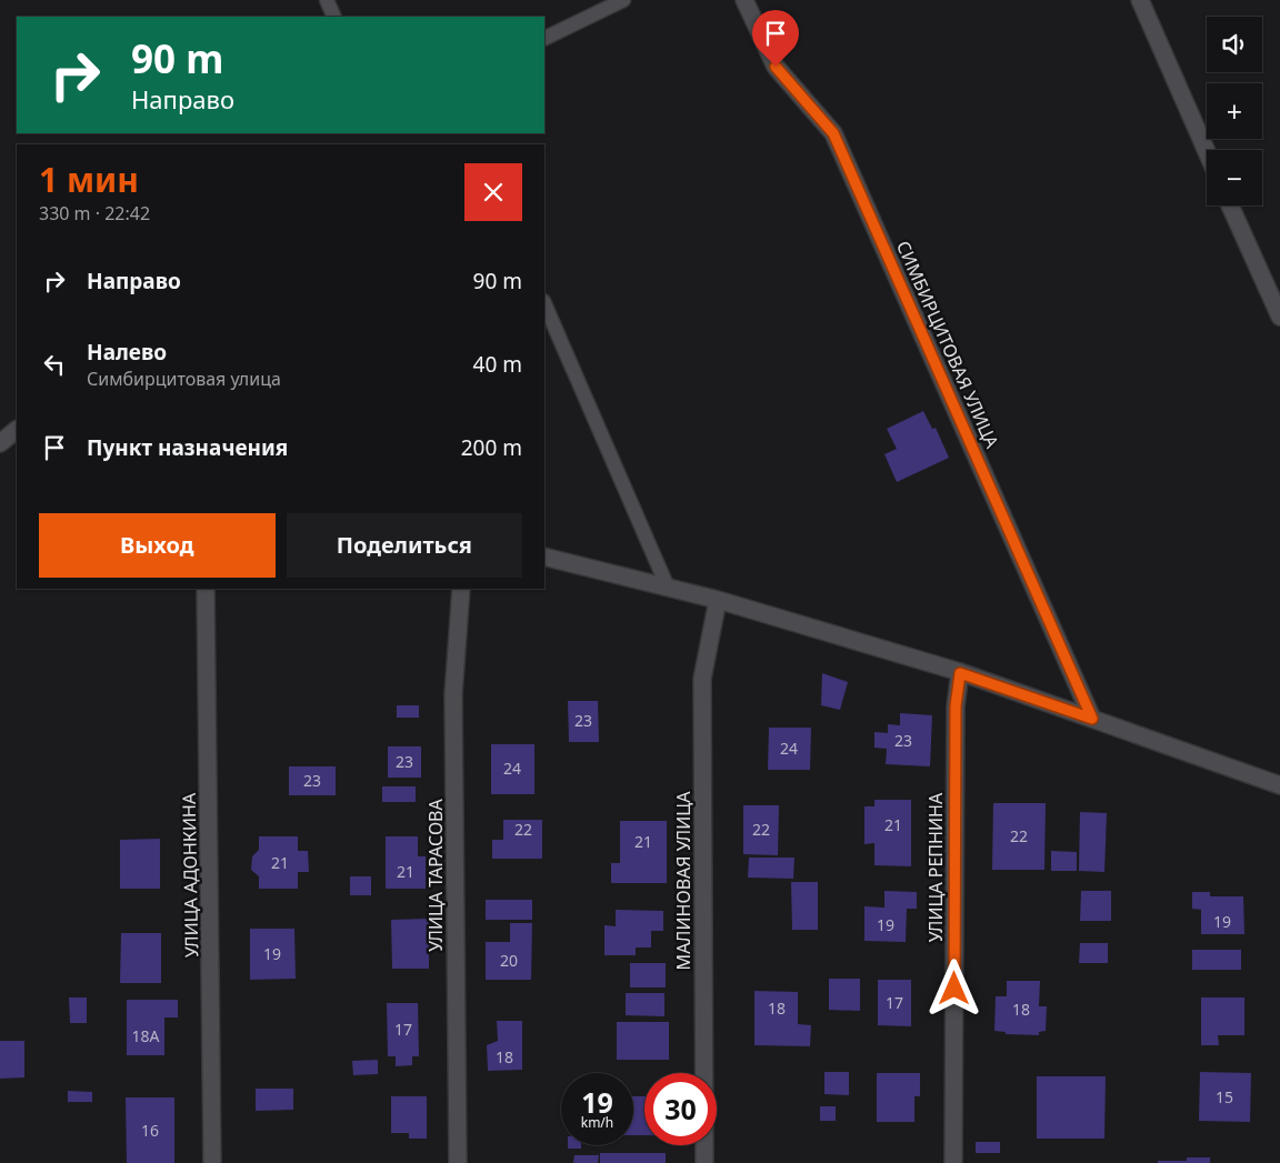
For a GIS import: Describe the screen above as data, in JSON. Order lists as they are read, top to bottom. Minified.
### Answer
{"streets":{"street":["СИМБИРЦИТОВАЯ УЛИЦА","УЛИЦА РЕПНИНА","УЛИЦА АДОНКИНА","УЛИЦА ТАРАСОВА","МАЛИНОВАЯ УЛИЦА"]},"house_numbers":["23","23","24","23","24","23","21","22","22","22","21","21","21","19","19","19","20","17","18","18","17","18А","18","15","16"],"page":{"map_buttons":["+","−"],"turn":["90 m","Направо"],"heading":["1 мин","330 m · 22:42"],"list":[{"name":"Направо","value":"90 m"},{"name":"Налево","note":"Симбирцитовая улица","value":"40 m"},{"name":"Пункт назначения","value":"200 m"}],"buttons":["Выход","Поделиться"],"speed":"19 km/h","limit":"30"}}
